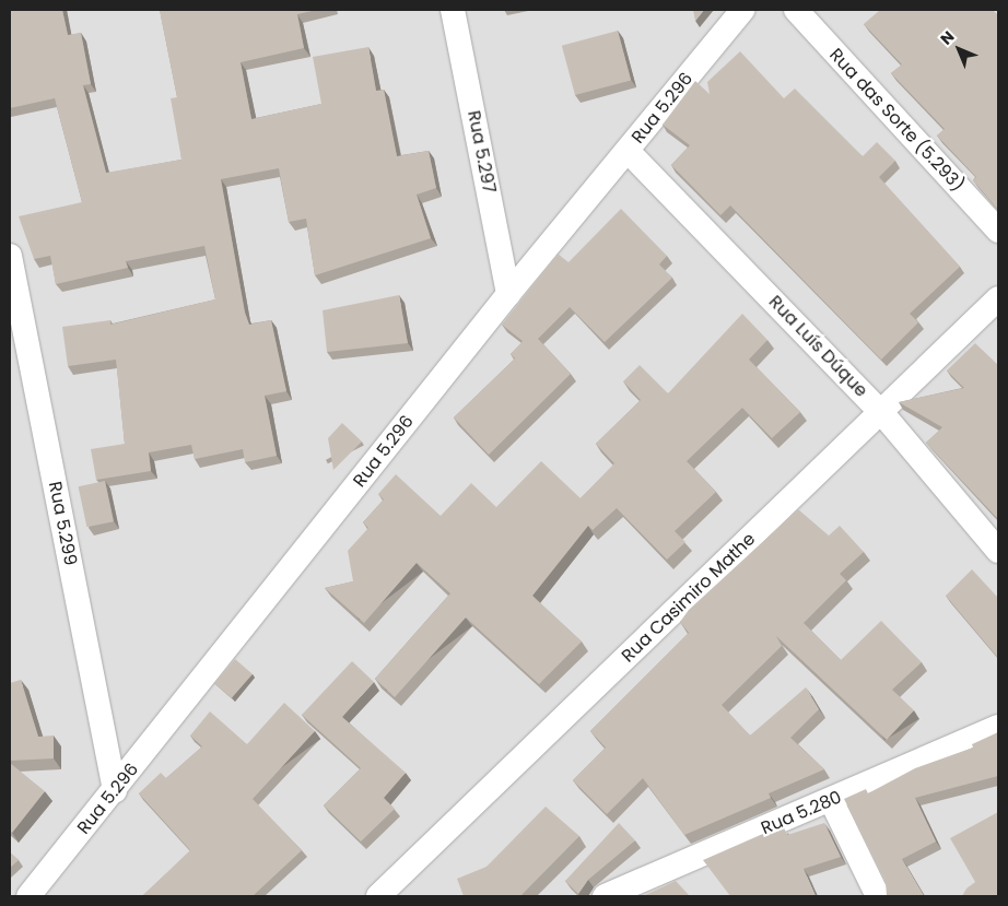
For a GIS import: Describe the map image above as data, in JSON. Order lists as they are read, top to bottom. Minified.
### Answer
{"streets":{"street":["Rua 5.296","Rua das Sorte (5.293)","Rua 5.297","Rua Luís Dúque","Rua 5.299","Rua Casimiro Mathe","Rua 5.280"]},"crossings":[["Rua 5.296","Rua 5.297"],["Rua 5.296","Rua Luís Dúque"],["Rua 5.296","Rua 5.299"],["Rua Luís Dúque","Rua Casimiro Mathe"]],"north":"top left"}
